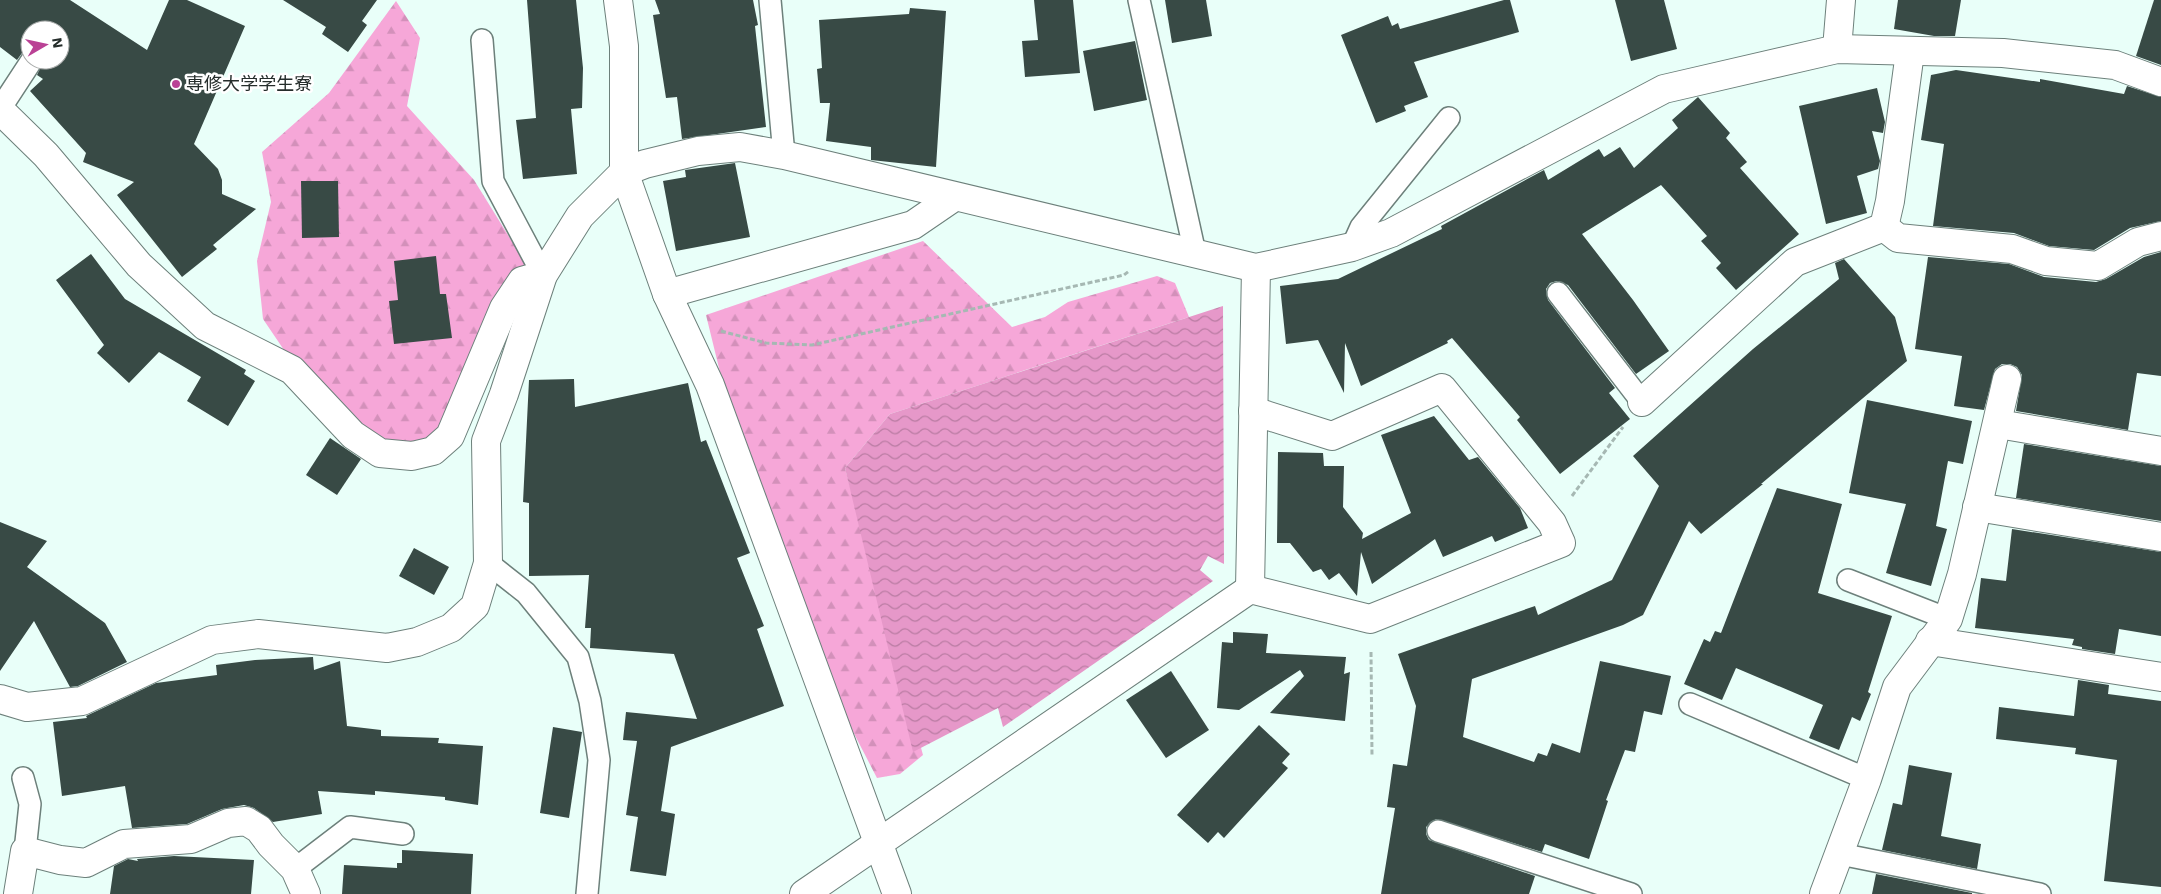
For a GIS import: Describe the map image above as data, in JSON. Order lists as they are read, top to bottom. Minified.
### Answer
{"places":["専修大学学生寮"],"north":"right"}
